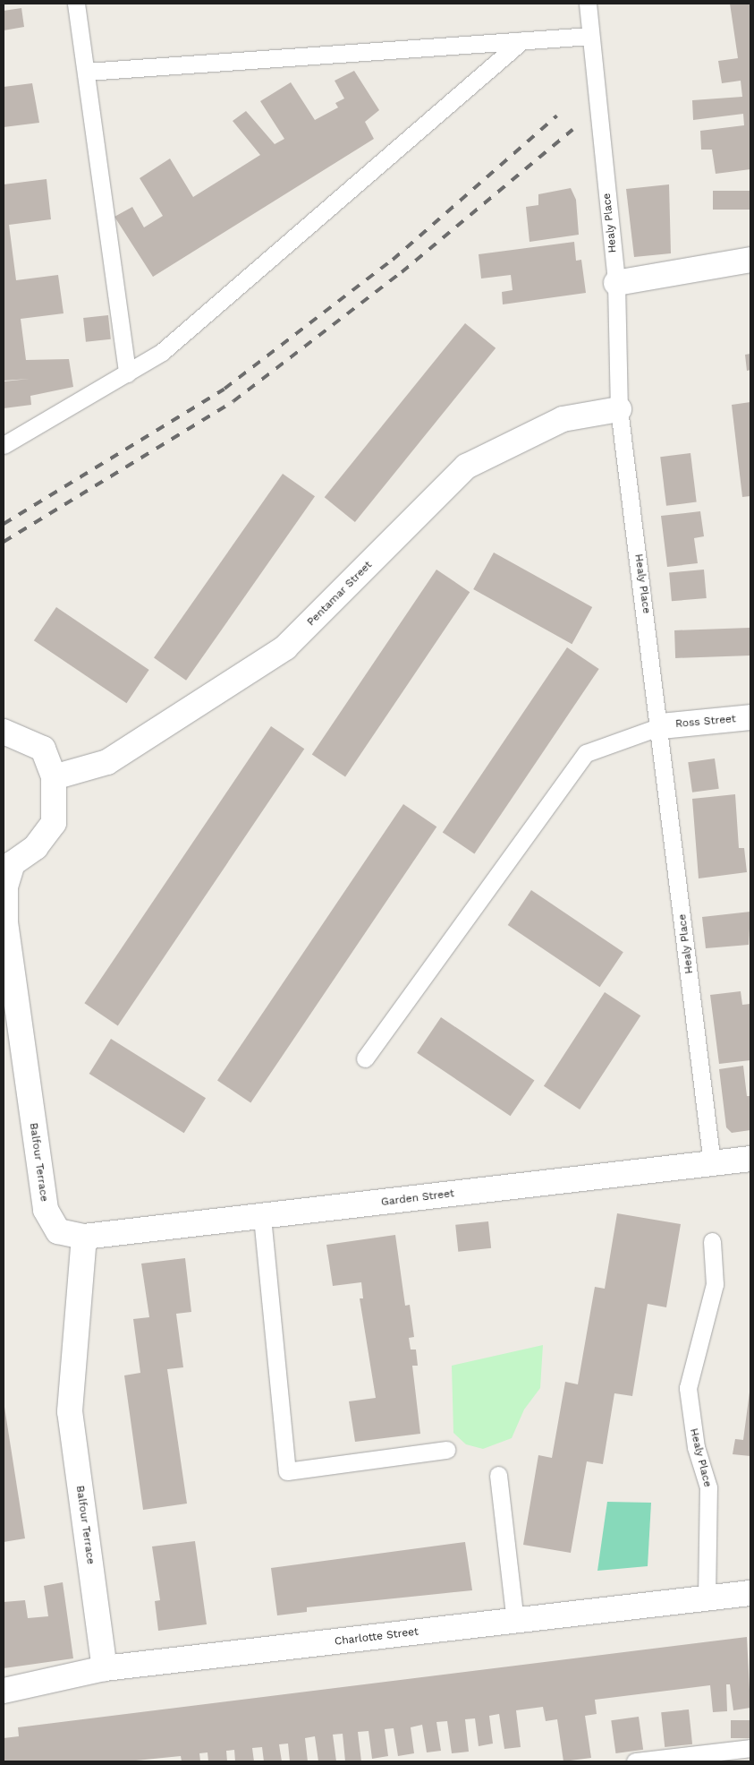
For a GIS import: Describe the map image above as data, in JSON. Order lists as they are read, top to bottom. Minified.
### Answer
{"streets":{"street":["Pentamar Street","Ross Street","Balfour Terrace","Garden Street","Charlotte Street"],"lane":["Healy Place"]},"crossings":[["Healy Place","Pentamar Street"],["Healy Place","Ross Street"],["Healy Place","Garden Street"],["Healy Place","Charlotte Street"],["Pentamar Street","Balfour Terrace"],["Balfour Terrace","Garden Street"],["Balfour Terrace","Charlotte Street"]]}
